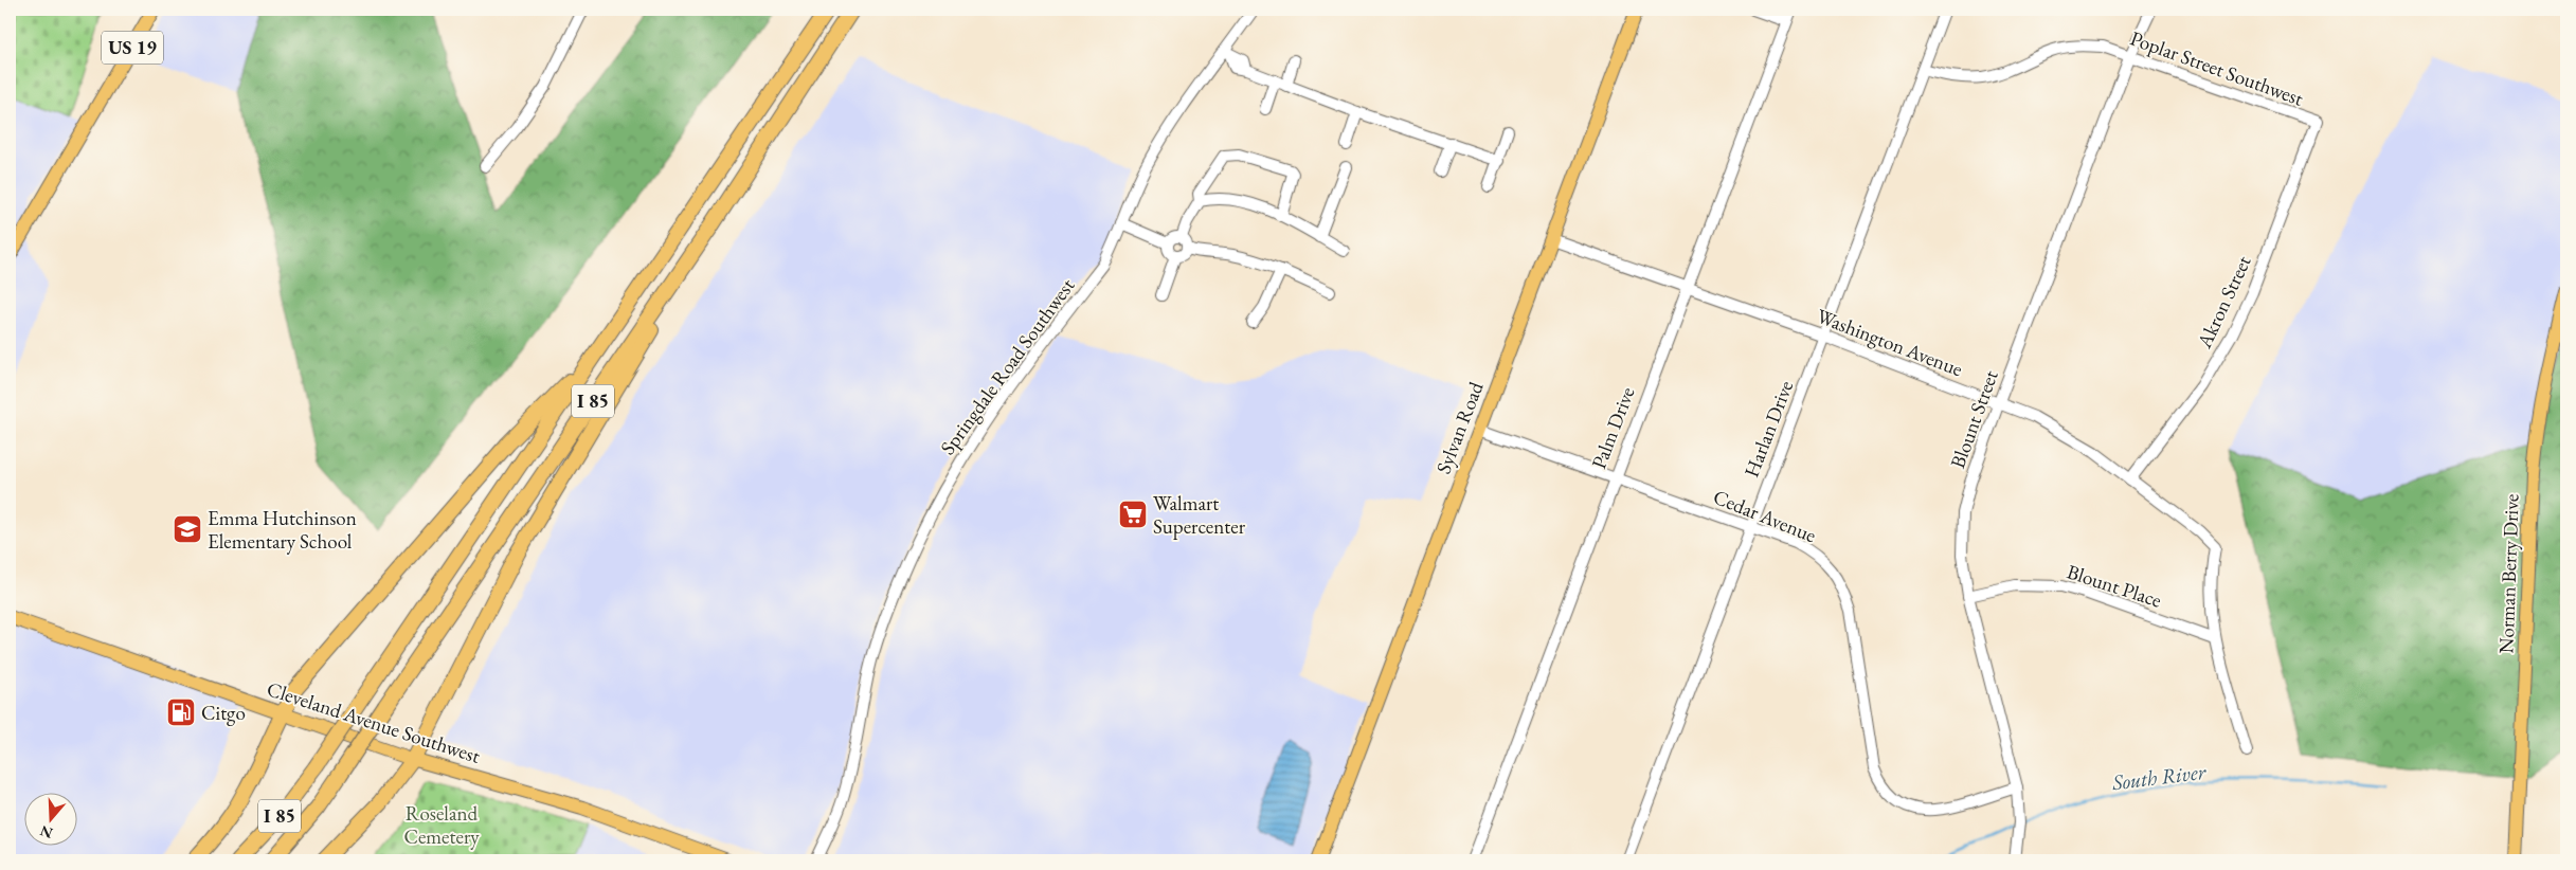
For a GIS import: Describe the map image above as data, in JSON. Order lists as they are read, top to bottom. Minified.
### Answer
{"streets":{"highway":["I 85"],"main road":["US 19","Sylvan Road","Norman Berry Drive","Cleveland Avenue Southwest"],"street":["Poplar Street Southwest","Akron Street","Washington Avenue","Springdale Road Southwest","Blount Street","Palm Drive","Harlan Drive","Cedar Avenue","Blount Place"]},"crossings":[["Poplar Street Southwest","Akron Street"],["Poplar Street Southwest","Blount Street"],["Poplar Street Southwest","Harlan Drive"],["Akron Street","Washington Avenue"],["Washington Avenue","Blount Street"],["Washington Avenue","Sylvan Road"],["Washington Avenue","Palm Drive"],["Washington Avenue","Harlan Drive"],["Washington Avenue","Blount Place"],["Blount Street","Cedar Avenue"],["Blount Street","Blount Place"],["Sylvan Road","Cedar Avenue"],["Palm Drive","Cedar Avenue"],["Harlan Drive","Cedar Avenue"]],"water":["South River"],"parks":["Roseland Cemetery"],"places":{"supermarket":["Walmart Supercenter"],"school or university":["Emma Hutchinson Elementary School"],"fuel station":["Citgo"]},"north":"bottom"}
